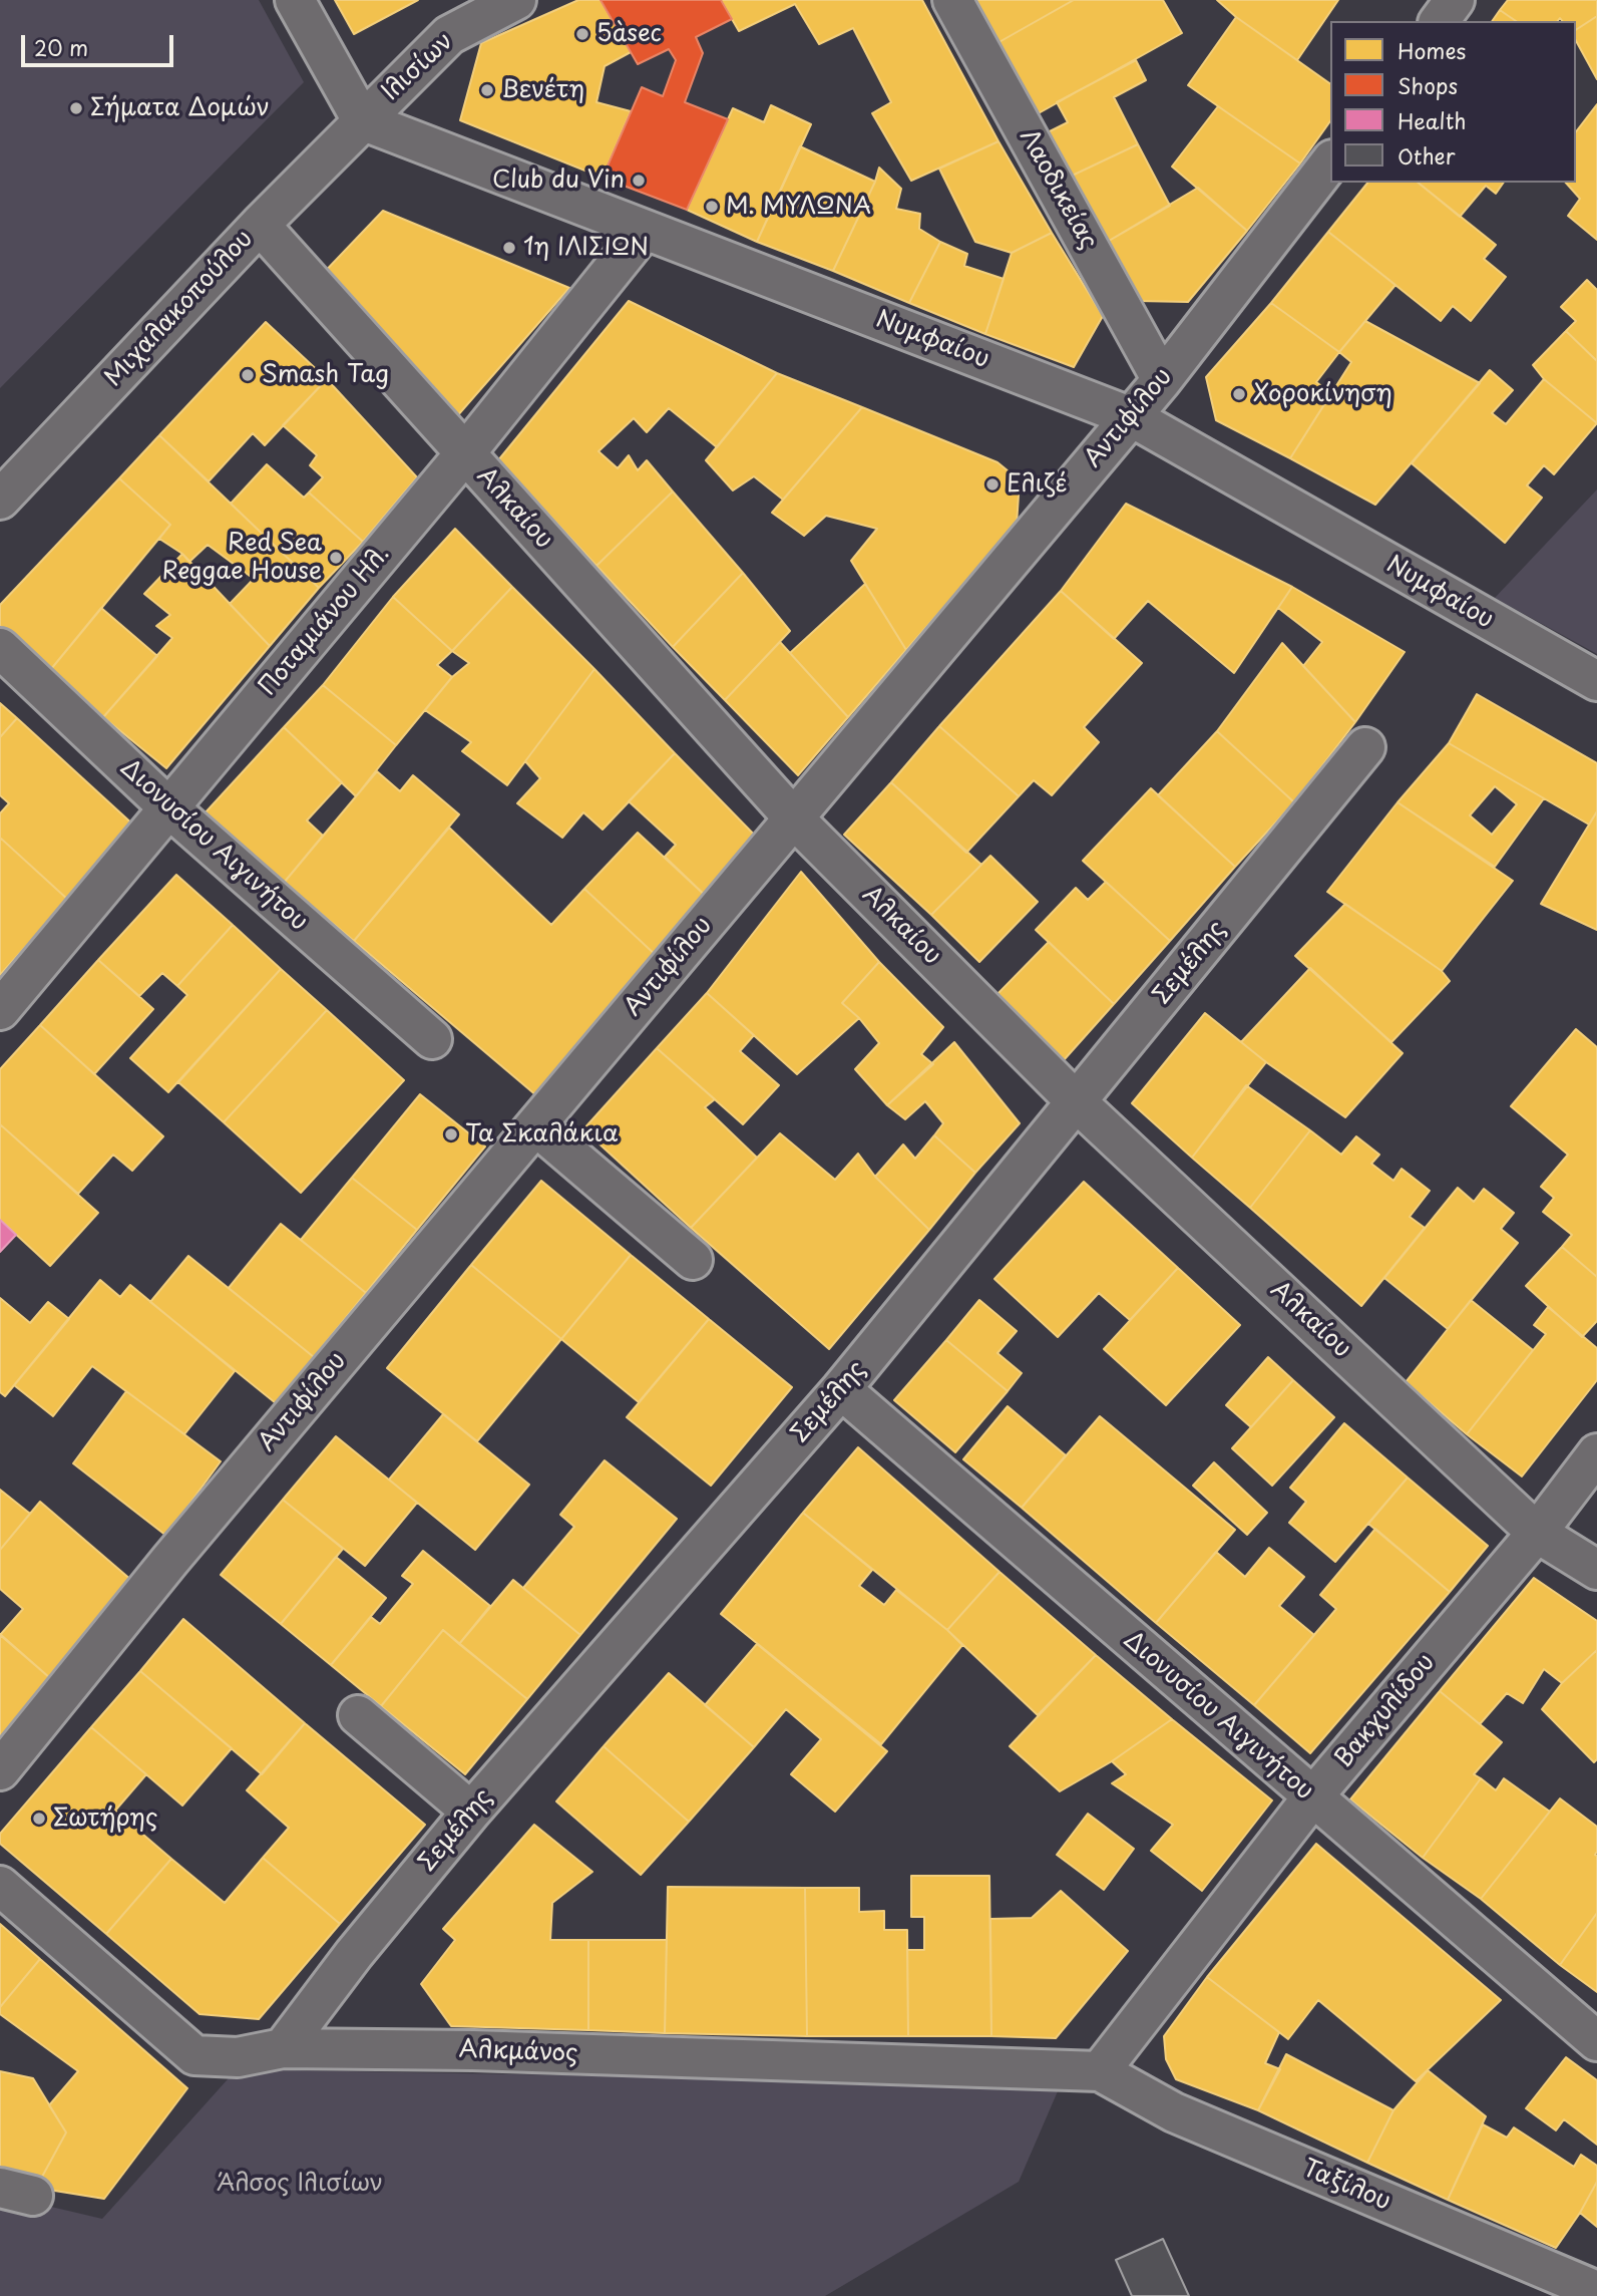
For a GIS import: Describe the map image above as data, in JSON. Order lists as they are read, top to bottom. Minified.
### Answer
{"streets":{"street":["Ιλισίων","Λαοδικείας","Μιχαλακοπούλου","Νυμφαίου","Αντιφίλου","Αλκαίου","Ποταμιάνου Ηλ.","Διονυσίου Αιγινήτου","Σεμέλης","Βακχυλίδου","Αλκμάνος","Ταξίλου"]},"crossings":[["Ιλισίων","Μιχαλακοπούλου"],["Ιλισίων","Νυμφαίου"],["Λαοδικείας","Αντιφίλου"],["Μιχαλακοπούλου","Νυμφαίου"],["Μιχαλακοπούλου","Αλκαίου"],["Νυμφαίου","Αντιφίλου"],["Νυμφαίου","Ποταμιάνου Ηλ."],["Αντιφίλου","Αλκαίου"],["Αλκαίου","Ποταμιάνου Ηλ."],["Αλκαίου","Σεμέλης"],["Αλκαίου","Βακχυλίδου"],["Ποταμιάνου Ηλ.","Διονυσίου Αιγινήτου"],["Διονυσίου Αιγινήτου","Σεμέλης"],["Διονυσίου Αιγινήτου","Βακχυλίδου"],["Σεμέλης","Αλκμάνος"],["Βακχυλίδου","Αλκμάνος"],["Βακχυλίδου","Ταξίλου"],["Αλκμάνος","Ταξίλου"]],"parks":["Άλσος Ιλισίων"],"places":["5àsec","Βενέτη","Σήματα Δομών","Club du Vin","Μ. ΜΥΛΩΝΑ","1η ΙΛΙΣΙΩΝ","Smash Tag","Χοροκίνηση","Ελιζέ","Red Sea Reggae House","Τα Σκαλάκια","Σωτήρης"],"legend":["Homes","Shops","Health","Other"],"scale_bar":"20 m"}
